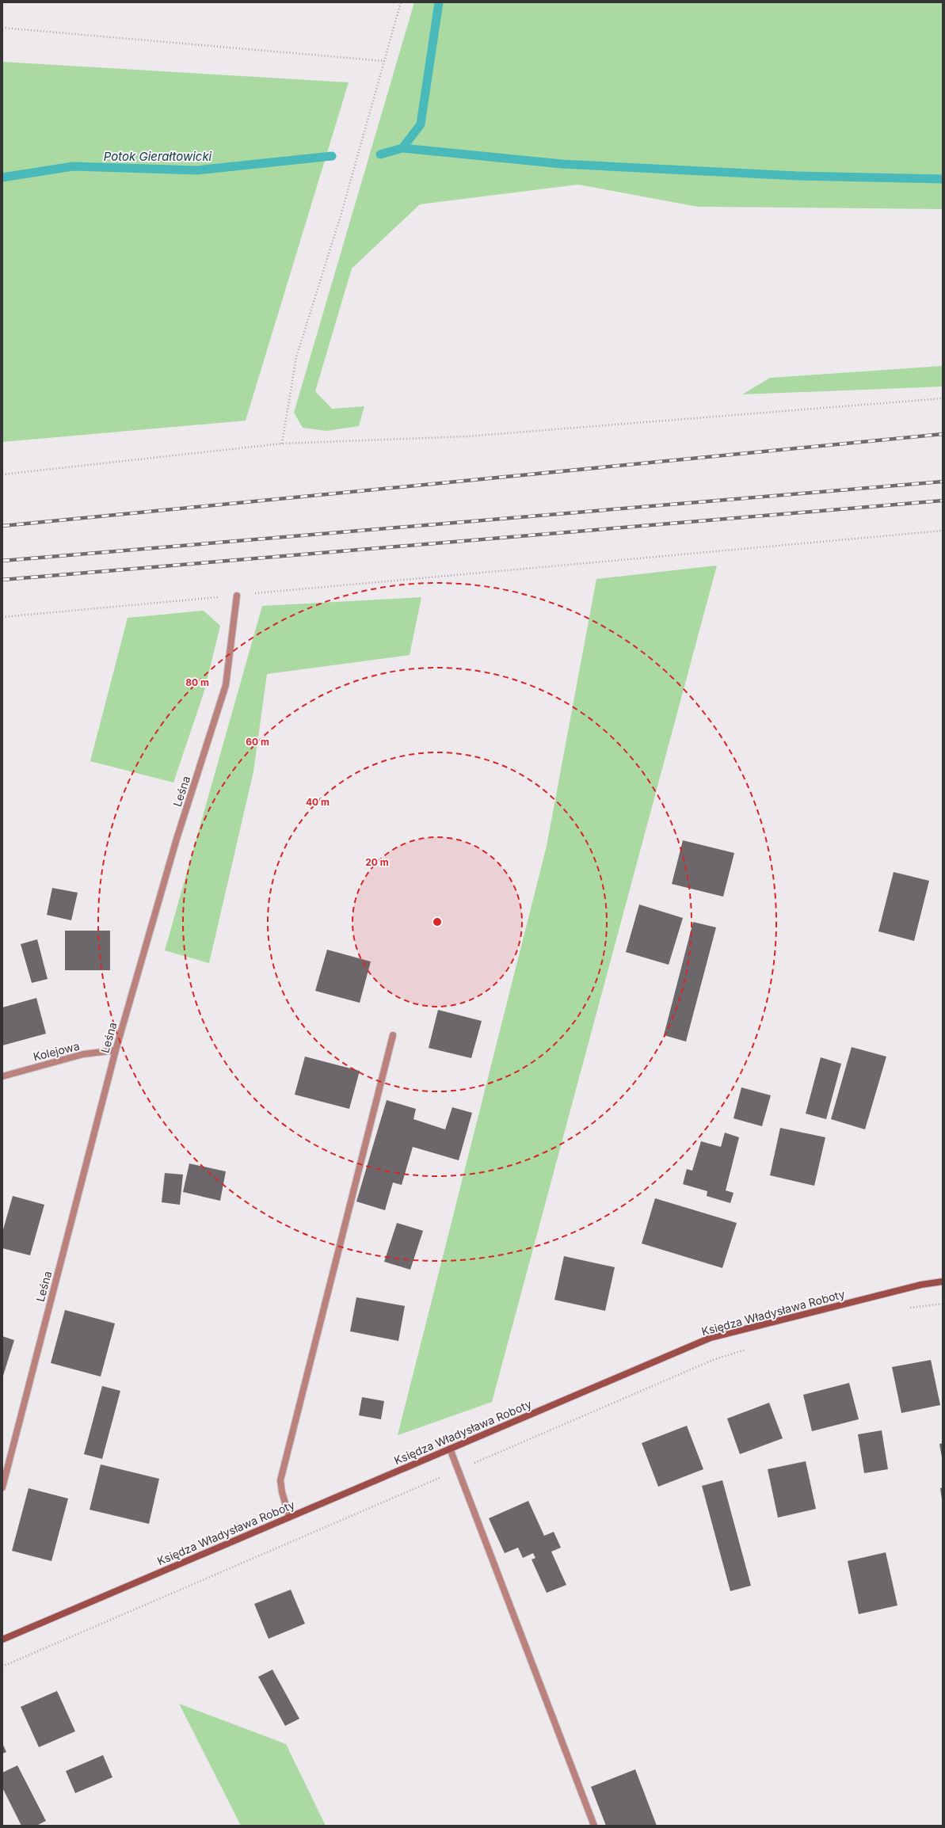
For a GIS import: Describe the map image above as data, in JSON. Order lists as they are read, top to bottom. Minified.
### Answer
{"streets":{"main road":["Księdza Władysława Roboty"],"street":["Leśna","Kolejowa"]},"crossings":[["Leśna","Kolejowa"]],"water":["Potok Gierałtowicki"],"rings":["80 m","60 m","40 m","20 m"]}
